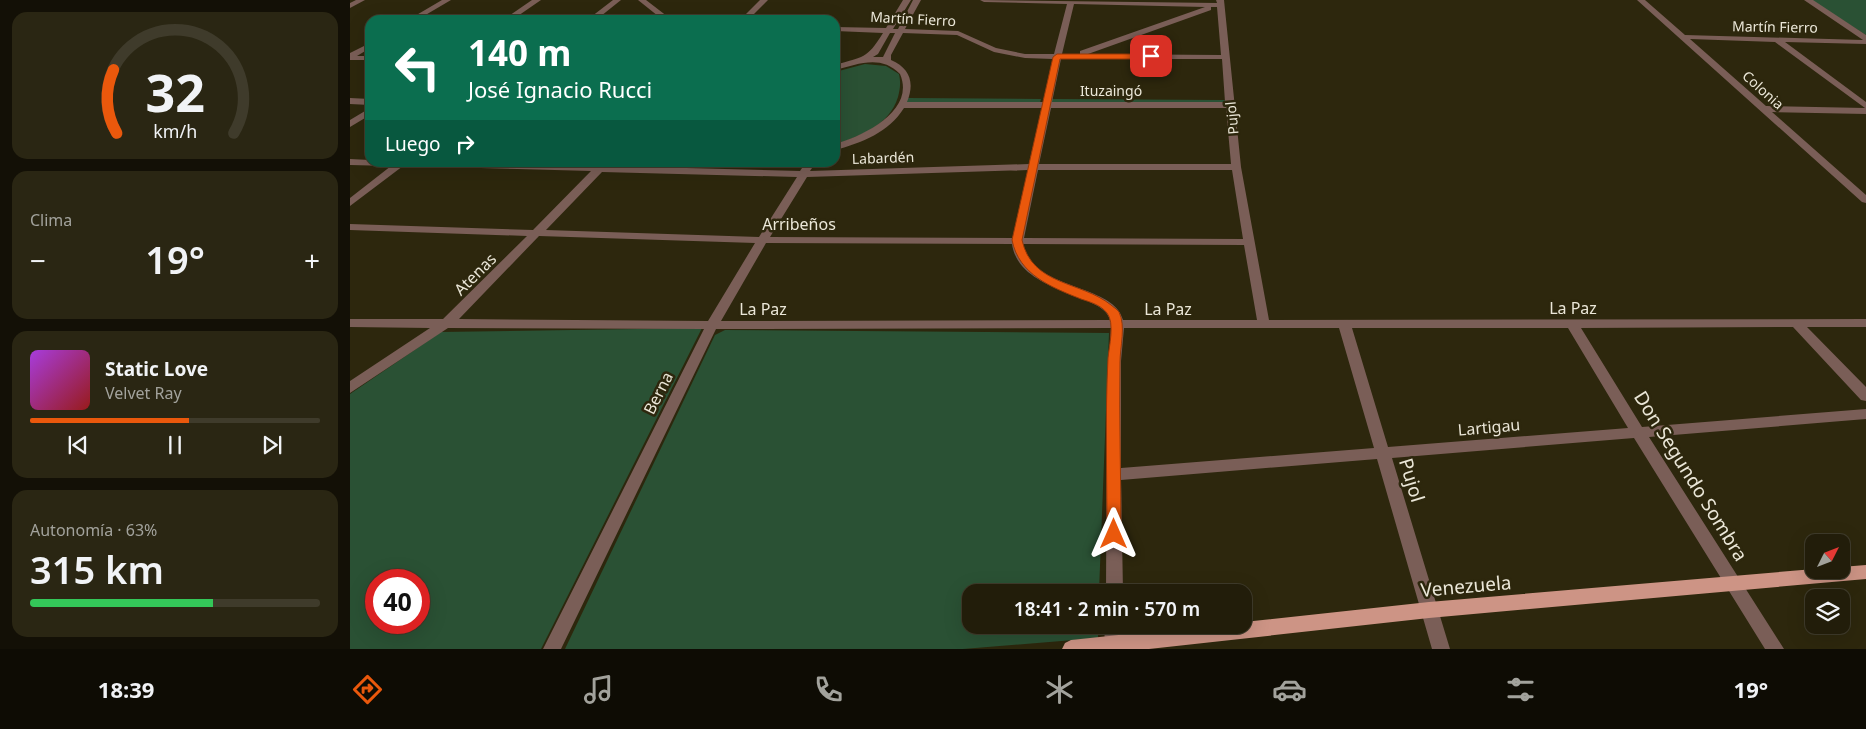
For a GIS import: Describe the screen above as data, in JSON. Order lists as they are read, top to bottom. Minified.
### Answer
{"streets":{"main road":["Venezuela"],"street":["Martín Fierro","Colonia","Ituzaingó","Pujol","Labardén","Arribeños","Atenas","La Paz","Berna","Lartigau","Don Segundo Sombra"]},"crossings":[["Martín Fierro","Colonia"],["Martín Fierro","Pujol"],["Ituzaingó","Pujol"],["Pujol","Labardén"],["Pujol","Arribeños"],["Pujol","La Paz"],["Pujol","Lartigau"],["Pujol","Venezuela"],["Labardén","Berna"],["Arribeños","Atenas"],["Arribeños","Berna"],["Atenas","La Paz"],["La Paz","Berna"],["La Paz","Don Segundo Sombra"],["Lartigau","Don Segundo Sombra"],["Don Segundo Sombra","Venezuela"]],"north":"top right","page":{"turn":["140 m","José Ignacio Rucci"],"then":"Luego","tile":["Clima",["Autonomía · 63%","315 km"]],"heat":["−","19°","+"],"song":["Static Love","Velvet Ray"],"limit":"40","trip":"18:41 · 2 min · 570 m","tabs":["18:39","19°"],"gauge":["32","km/h"]}}
